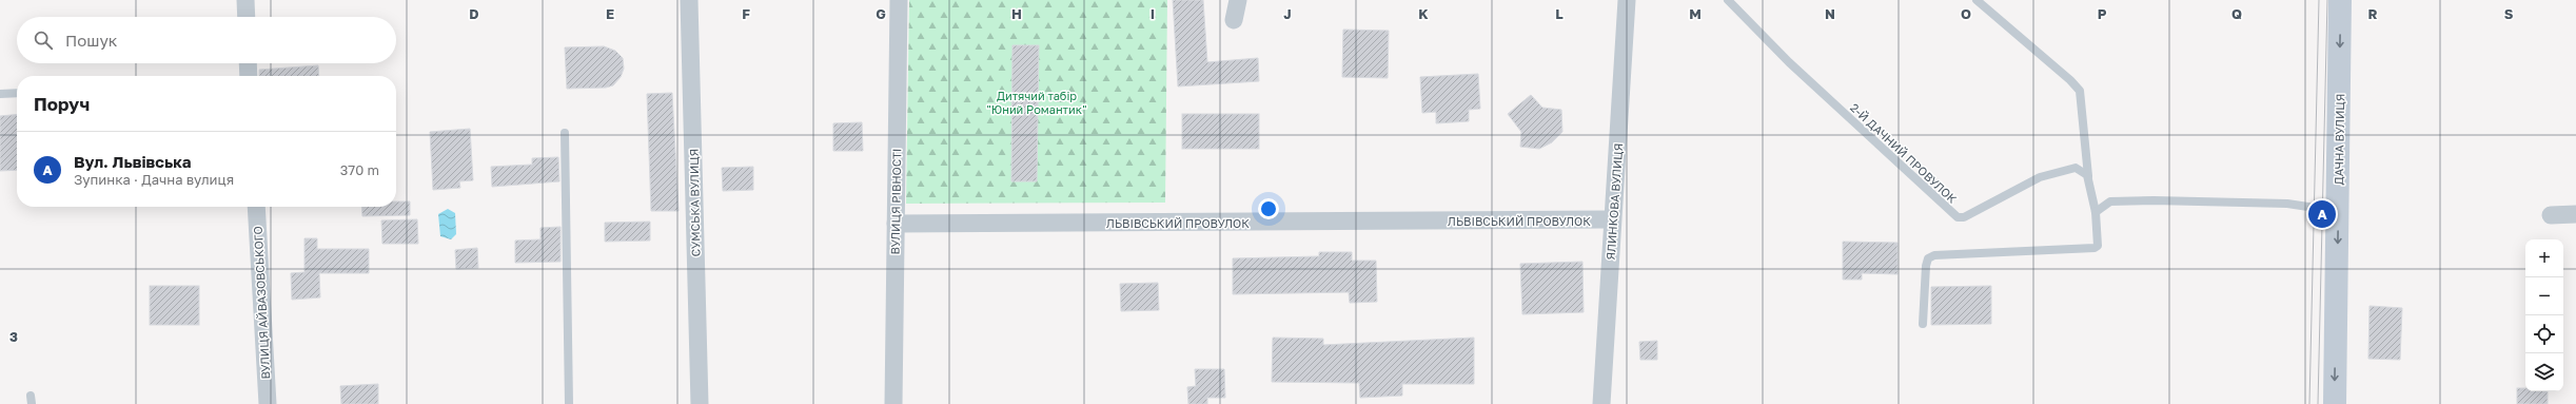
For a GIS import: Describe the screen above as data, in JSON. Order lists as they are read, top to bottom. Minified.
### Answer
{"streets":{"main road":["ДАЧНА ВУЛИЦЯ"],"street":["ВУЛИЦЯ РІВНОСТІ","ЯЛИНКОВА ВУЛИЦЯ","СУМСЬКА ВУЛИЦЯ","ЛЬВІВСЬКИЙ ПРОВУЛОК","ВУЛИЦЯ АЙВАЗОВСЬКОГО"],"lane":["2-Й ДАЧНИЙ ПРОВУЛОК"]},"crossings":[["ВУЛИЦЯ РІВНОСТІ","ЛЬВІВСЬКИЙ ПРОВУЛОК"],["ЯЛИНКОВА ВУЛИЦЯ","ЛЬВІВСЬКИЙ ПРОВУЛОК"]],"one_way":["ДАЧНА ВУЛИЦЯ"],"parks":["Дитячий табір \"Юний Романтик\""],"page":{"search":"Пошук","heading":"Поруч","list":[{"mark":"A","name":"Вул. Львівська","note":"Зупинка · Дачна вулиця","value":"370 m"}],"pins":"A","map_buttons":["+","−"]},"grid":{"columns":["D","E","F","G","H","I","J","K","L","M","N","O","P","Q","R","S"],"rows":["3"]}}
